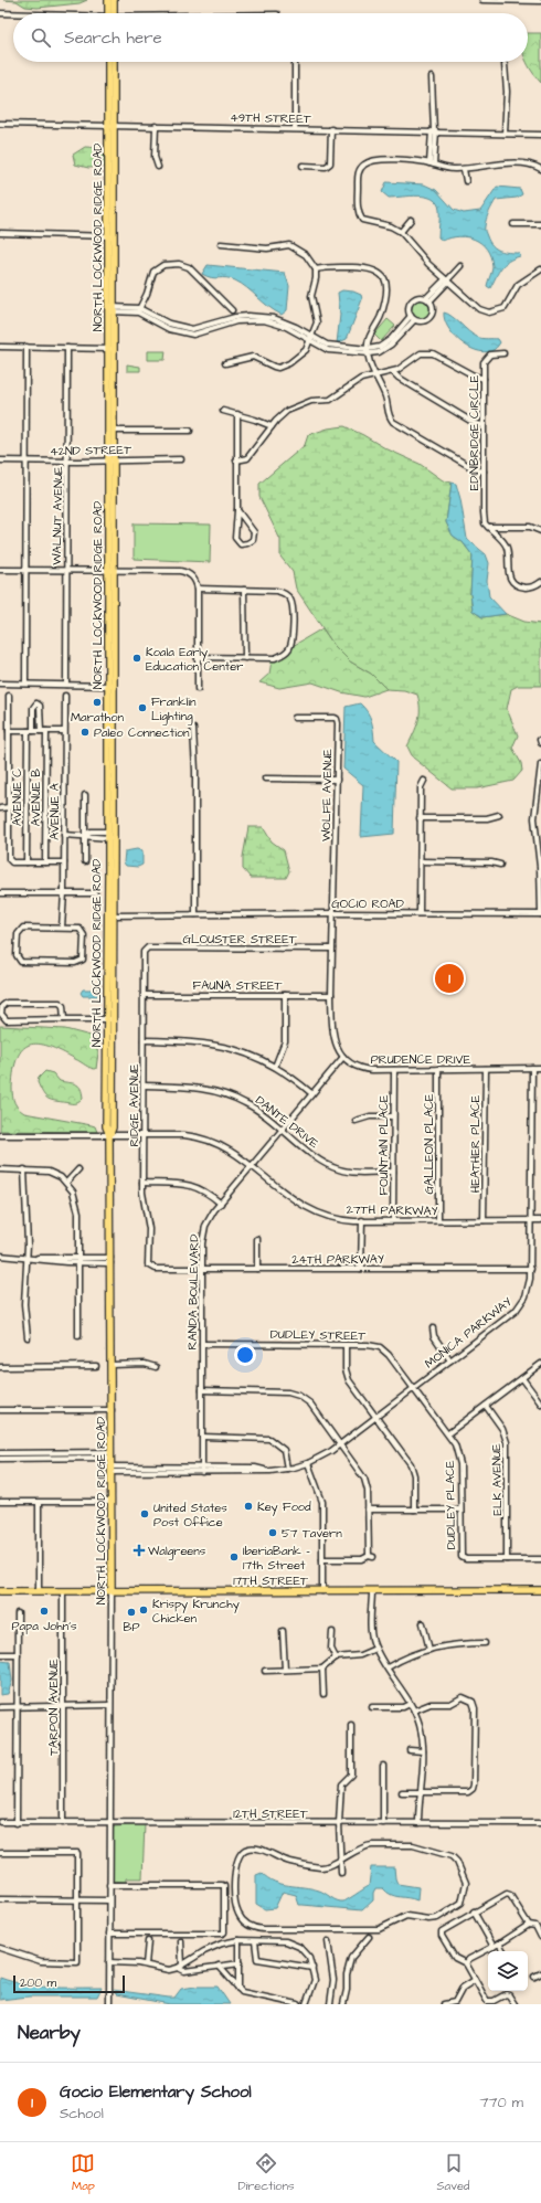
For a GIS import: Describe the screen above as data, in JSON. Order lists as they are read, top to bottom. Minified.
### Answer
{"streets":{"main road":["NORTH LOCKWOOD RIDGE ROAD","17TH STREET"],"street":["49TH STREET","EDINBRIDGE CIRCLE","42ND STREET","WALNUT AVENUE","WOLFE AVENUE","AVENUE C","AVENUE B","AVENUE A","GOCIO ROAD","GLOUSTER STREET","FAUNA STREET","PRUDENCE DRIVE","RIDGE AVENUE","DANTE DRIVE","GALLEON PLACE","HEATHER PLACE","FOUNTAIN PLACE","27TH PARKWAY","24TH PARKWAY","RANDA BOULEVARD","MONICA PARKWAY","DUDLEY STREET","ELK AVENUE","DUDLEY PLACE","TARPON AVENUE","12TH STREET"]},"crossings":[["49TH STREET","NORTH LOCKWOOD RIDGE ROAD"],["NORTH LOCKWOOD RIDGE ROAD","42ND STREET"],["NORTH LOCKWOOD RIDGE ROAD","GOCIO ROAD"],["NORTH LOCKWOOD RIDGE ROAD","27TH PARKWAY"],["NORTH LOCKWOOD RIDGE ROAD","MONICA PARKWAY"],["NORTH LOCKWOOD RIDGE ROAD","17TH STREET"],["NORTH LOCKWOOD RIDGE ROAD","12TH STREET"],["42ND STREET","WALNUT AVENUE"],["WOLFE AVENUE","GOCIO ROAD"],["GLOUSTER STREET","RIDGE AVENUE"],["FAUNA STREET","RIDGE AVENUE"],["PRUDENCE DRIVE","GALLEON PLACE"],["PRUDENCE DRIVE","HEATHER PLACE"],["PRUDENCE DRIVE","FOUNTAIN PLACE"],["PRUDENCE DRIVE","RANDA BOULEVARD"],["PRUDENCE DRIVE","MONICA PARKWAY"],["RIDGE AVENUE","DANTE DRIVE"],["RIDGE AVENUE","27TH PARKWAY"],["RIDGE AVENUE","24TH PARKWAY"],["DANTE DRIVE","FOUNTAIN PLACE"],["DANTE DRIVE","RANDA BOULEVARD"],["GALLEON PLACE","27TH PARKWAY"],["HEATHER PLACE","27TH PARKWAY"],["FOUNTAIN PLACE","27TH PARKWAY"],["27TH PARKWAY","RANDA BOULEVARD"],["27TH PARKWAY","MONICA PARKWAY"],["24TH PARKWAY","RANDA BOULEVARD"],["24TH PARKWAY","MONICA PARKWAY"],["RANDA BOULEVARD","MONICA PARKWAY"],["RANDA BOULEVARD","DUDLEY STREET"],["MONICA PARKWAY","DUDLEY STREET"],["MONICA PARKWAY","DUDLEY PLACE"],["DUDLEY STREET","DUDLEY PLACE"],["ELK AVENUE","DUDLEY PLACE"],["17TH STREET","TARPON AVENUE"],["TARPON AVENUE","12TH STREET"]],"places":{"other":["Koala Early Education Center","Marathon","Franklin Lighting","Paleo Connection","Key Food","United States Post Office","57 Tavern","IberiaBank - 17th Street","Krispy Krunchy Chicken","Papa John's","BP"],"health":["Walgreens"]},"scale_bar":"200 m","page":{"search":"Search here","pins":"1","scale":"200 m","heading":"Nearby","list":[{"mark":"1","name":"Gocio Elementary School","note":"School","value":"770 m"}],"nav":["Map","Directions","Saved"]}}
